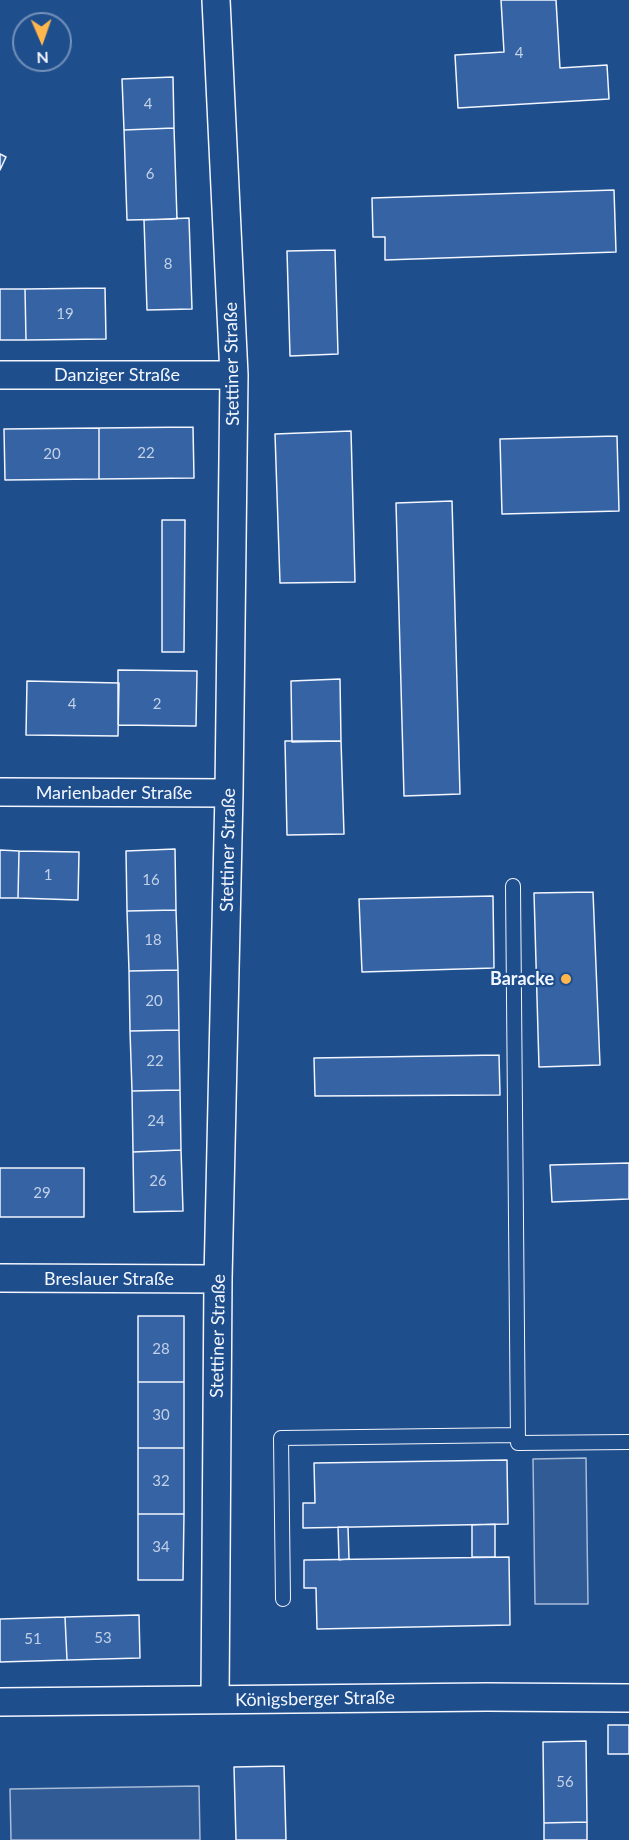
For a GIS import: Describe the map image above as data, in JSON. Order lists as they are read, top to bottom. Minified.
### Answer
{"streets":{"street":["Stettiner Straße","Danziger Straße","Marienbader Straße","Breslauer Straße","Königsberger Straße"]},"crossings":[["Stettiner Straße","Danziger Straße"],["Stettiner Straße","Marienbader Straße"],["Stettiner Straße","Breslauer Straße"],["Stettiner Straße","Königsberger Straße"]],"places":["Baracke"],"house_numbers":["4","4","6","8","19","22","20","4","2","1","16","18","20","22","24","26","29","28","30","32","34","53","51","56"],"north":"bottom"}
